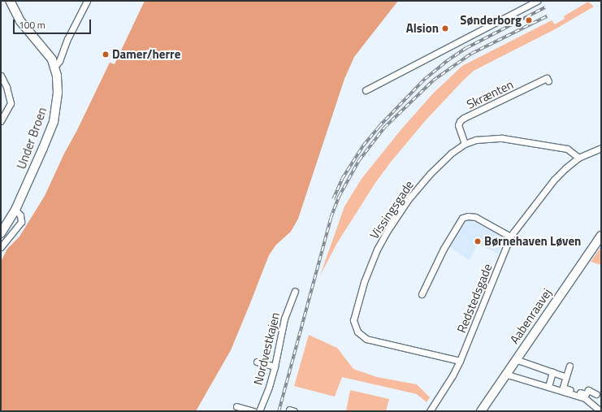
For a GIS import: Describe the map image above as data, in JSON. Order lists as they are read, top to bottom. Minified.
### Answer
{"streets":{"street":["Skrænten","Under Broen","Vissingsgade","Redstedsgade","Aabenraavej","Nordvestkajen"]},"crossings":[["Skrænten","Vissingsgade"],["Vissingsgade","Redstedsgade"]],"places":["Sønderborg","Alsion","Damer/herre","Børnehaven Løven"],"scale_bar":"100 m"}
